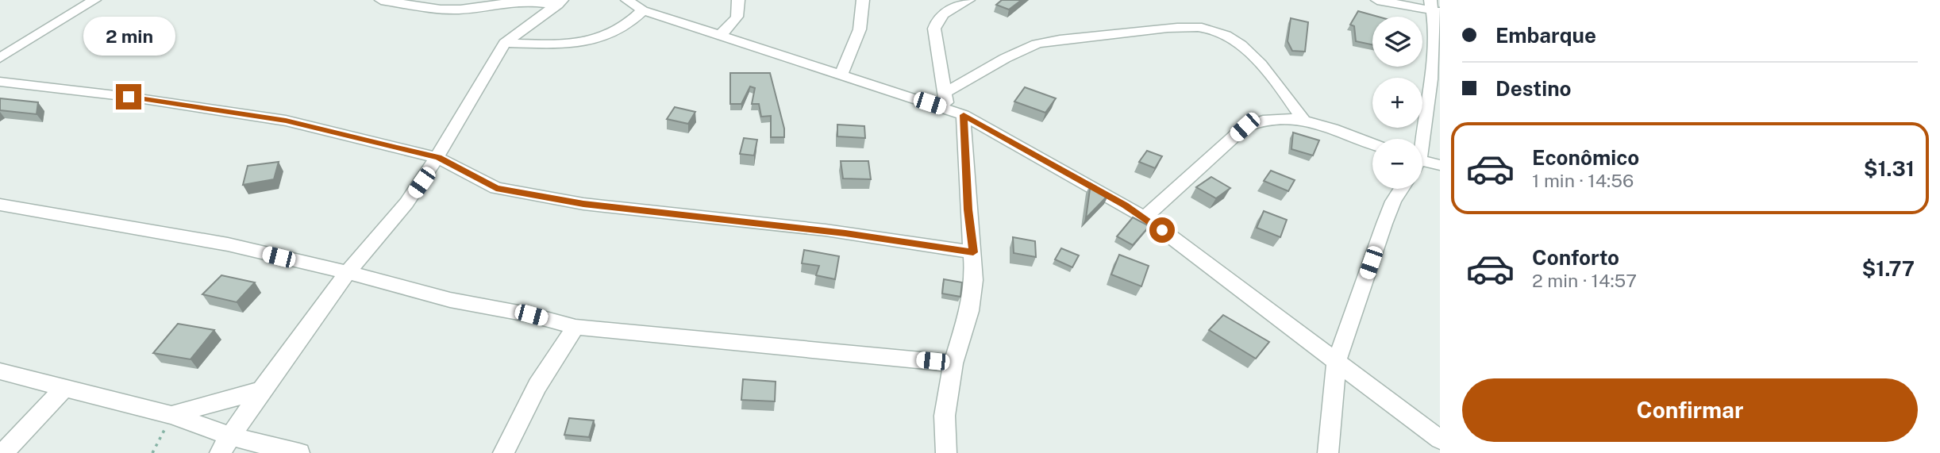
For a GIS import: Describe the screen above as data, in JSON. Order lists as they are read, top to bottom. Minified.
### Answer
{"page":{"banner":["Embarque","Destino"],"map_buttons":["+","−"],"bubble":"2 min","list":[{"name":"Econômico","note":"1 min · 14:56","value":"$1.31"},{"name":"Conforto","note":"2 min · 14:57","value":"$1.77"}],"buttons":"Confirmar"}}
